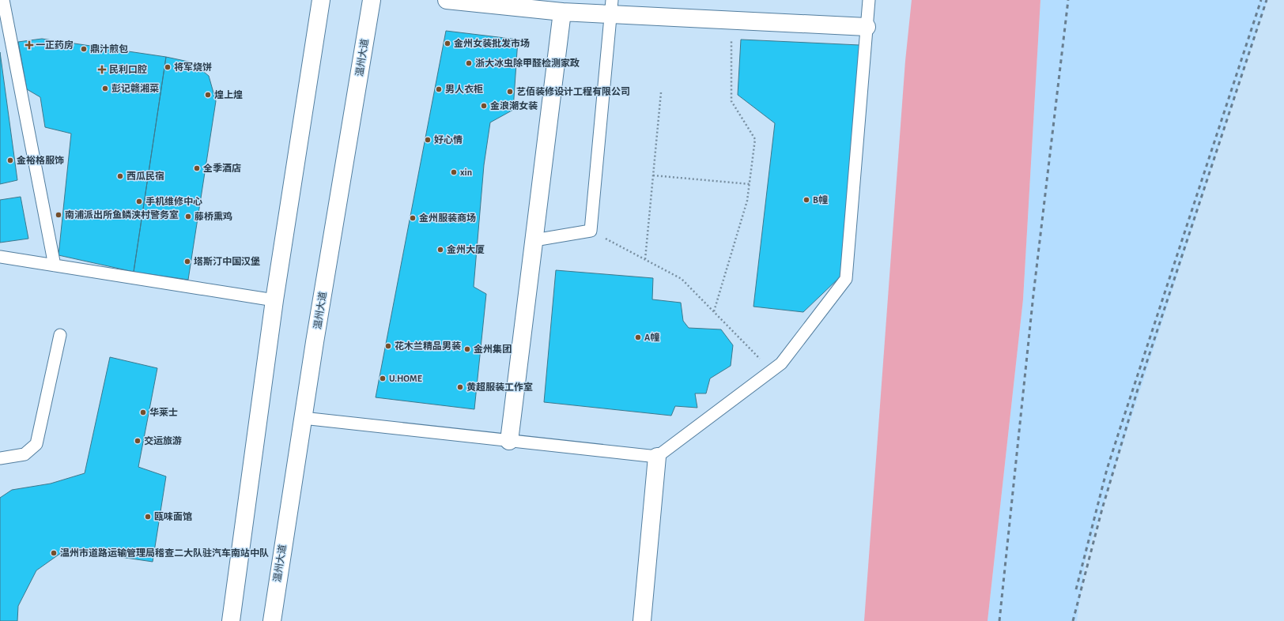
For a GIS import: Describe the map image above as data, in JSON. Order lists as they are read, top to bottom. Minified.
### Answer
{"streets":{"main road":["温州大道"]},"places":{"other":["金州女装批发市场","鼎汁煎包","浙大冰虫除甲醛检测家政","将军烧饼","彭记赣湘菜","男人衣柜","艺佰装修设计工程有限公司","煌上煌","金浪潮女装","好心情","金裕格服饰","全季酒店","xin","西瓜民宿","B幢","手机维修中心","南浦派出所鱼鳞浃村警务室","藤桥熏鸡","金州服装商场","金州大厦","塔斯汀中国汉堡","A幢","花木兰精品男装","金州集团","U.HOME","黄超服装工作室","华莱士","交运旅游","瓯味面馆","温州市道路运输管理局稽查二大队驻汽车南站中队"],"health":["一正药房","民利口腔"]}}
